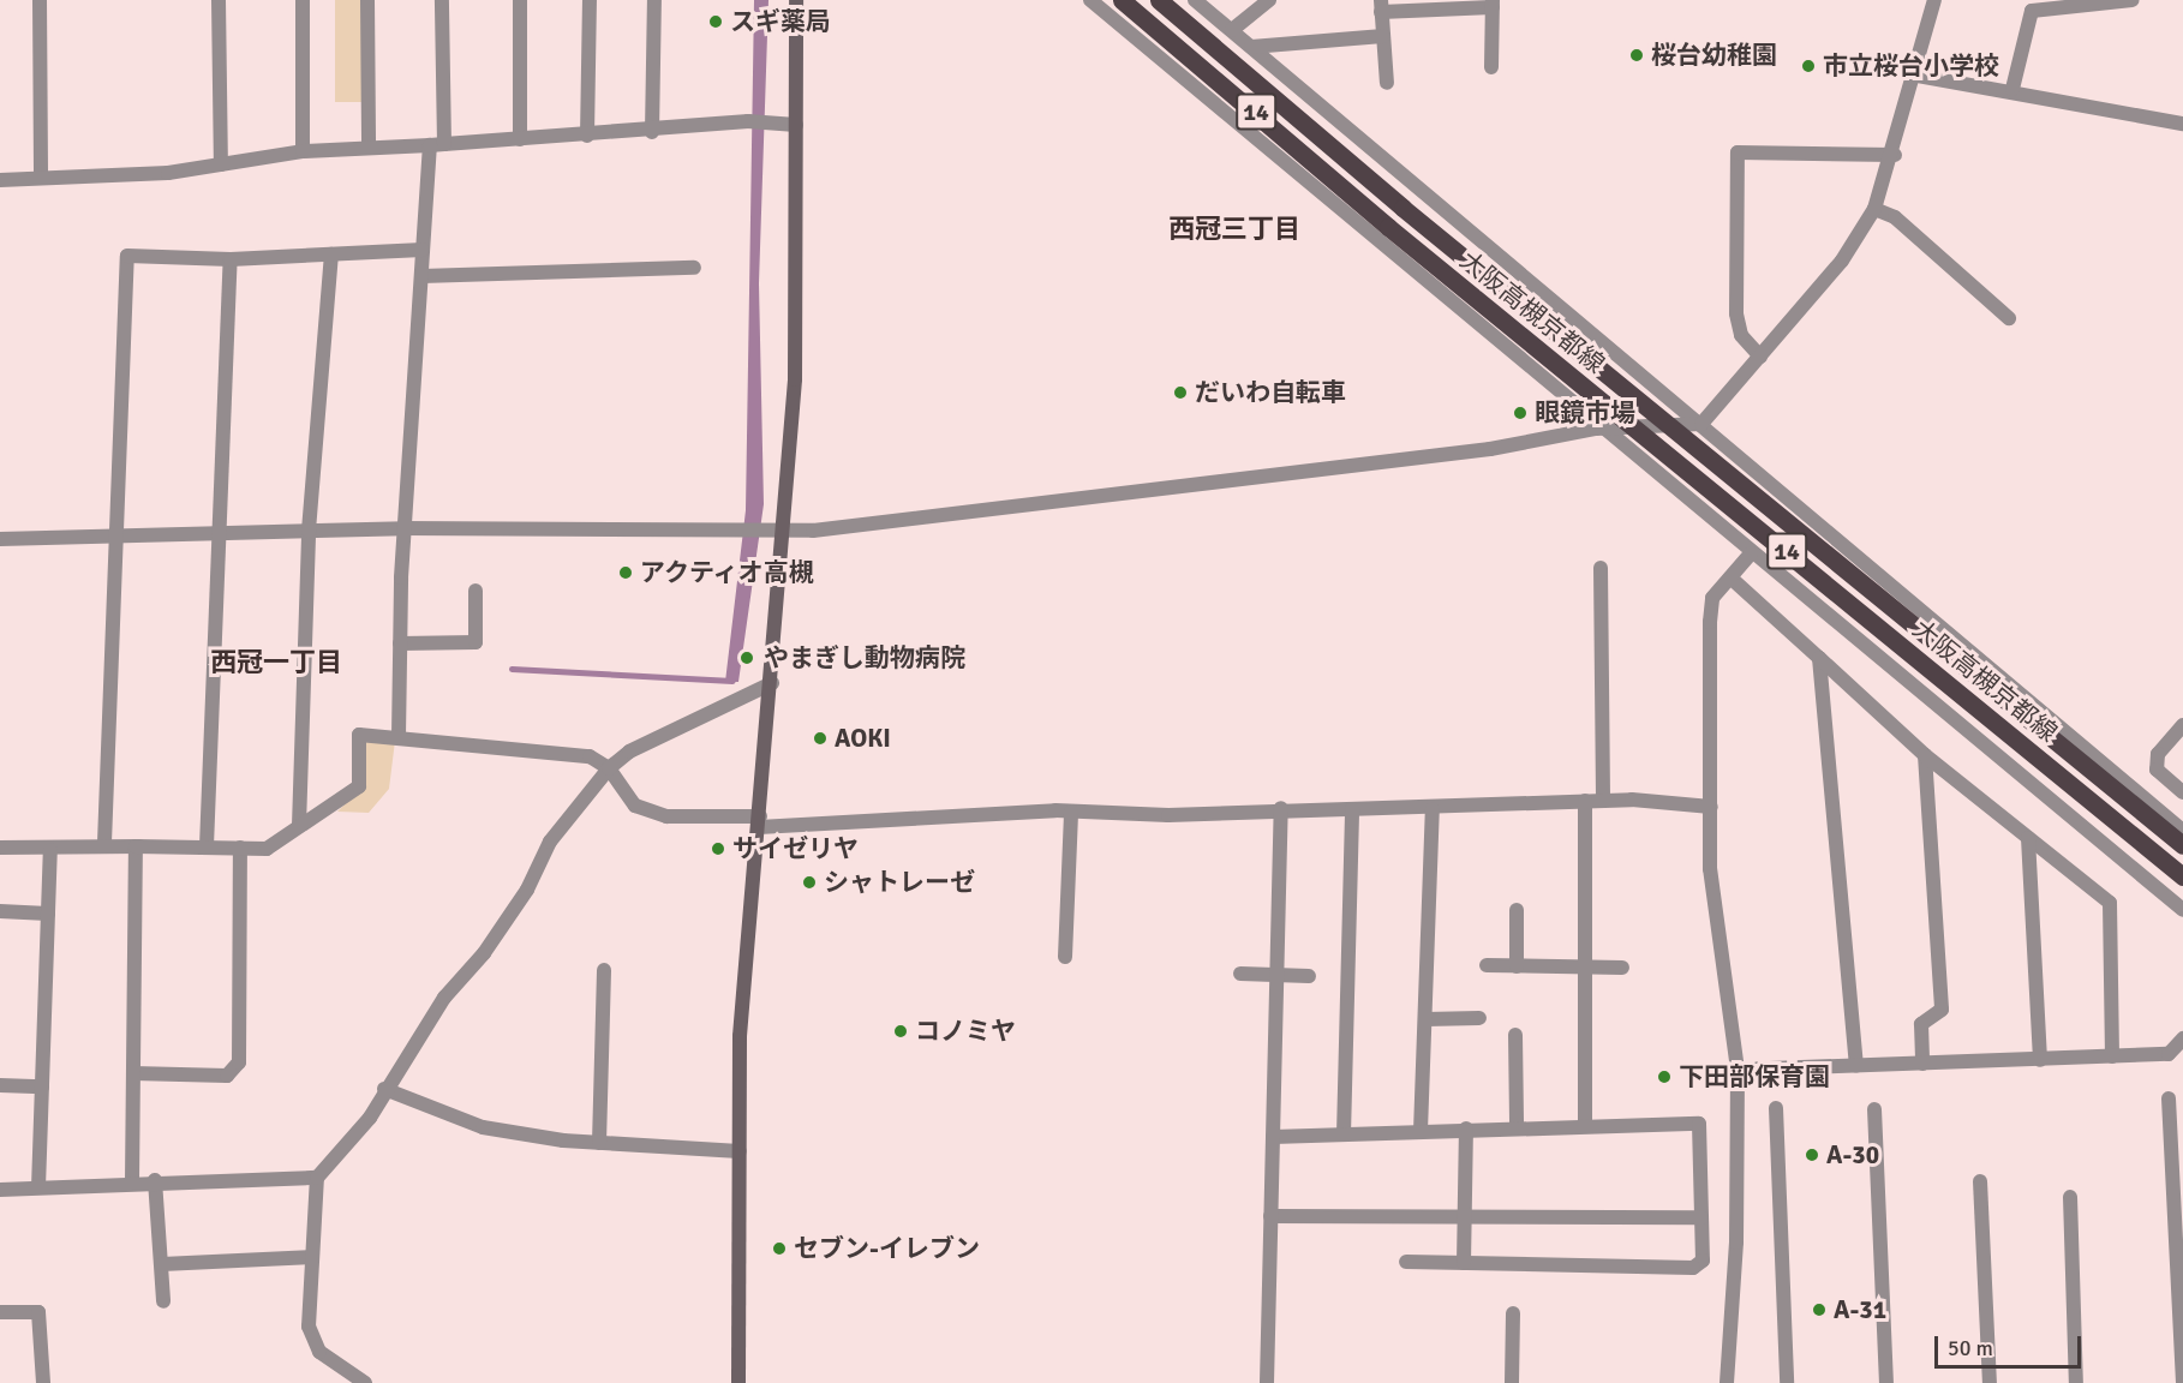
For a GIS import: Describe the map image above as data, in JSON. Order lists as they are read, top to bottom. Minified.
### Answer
{"streets":{"main road":["14","大阪高槻京都線"]},"districts":["西冠三丁目","西冠一丁目"],"places":["スギ薬局","桜台幼稚園","市立桜台小学校","だいわ自転車","眼鏡市場","アクティオ高槻","やまぎし動物病院","AOKI","サイゼリヤ","シャトレーゼ","コノミヤ","下田部保育園","A-30","セブン-イレブン","A-31"],"scale_bar":"50 m"}
